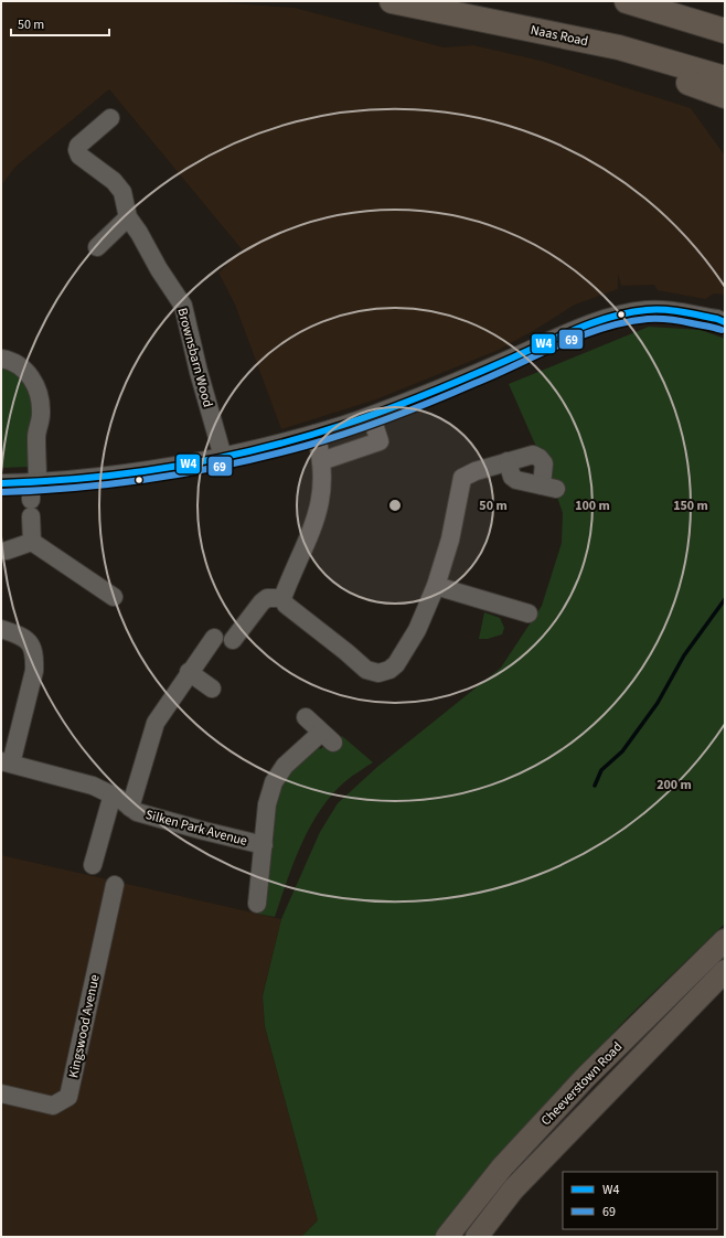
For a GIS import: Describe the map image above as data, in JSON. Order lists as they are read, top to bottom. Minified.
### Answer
{"streets":{"highway":["Naas Road"],"main road":["Cheeverstown Road"],"street":["Brownsbarn Wood","Silken Park Avenue","Kingswood Avenue"]},"lines":["transit line W4","transit line 69"],"legend":["W4","69"],"scale_bar":"50 m","rings":["50 m","100 m","150 m","200 m"]}
